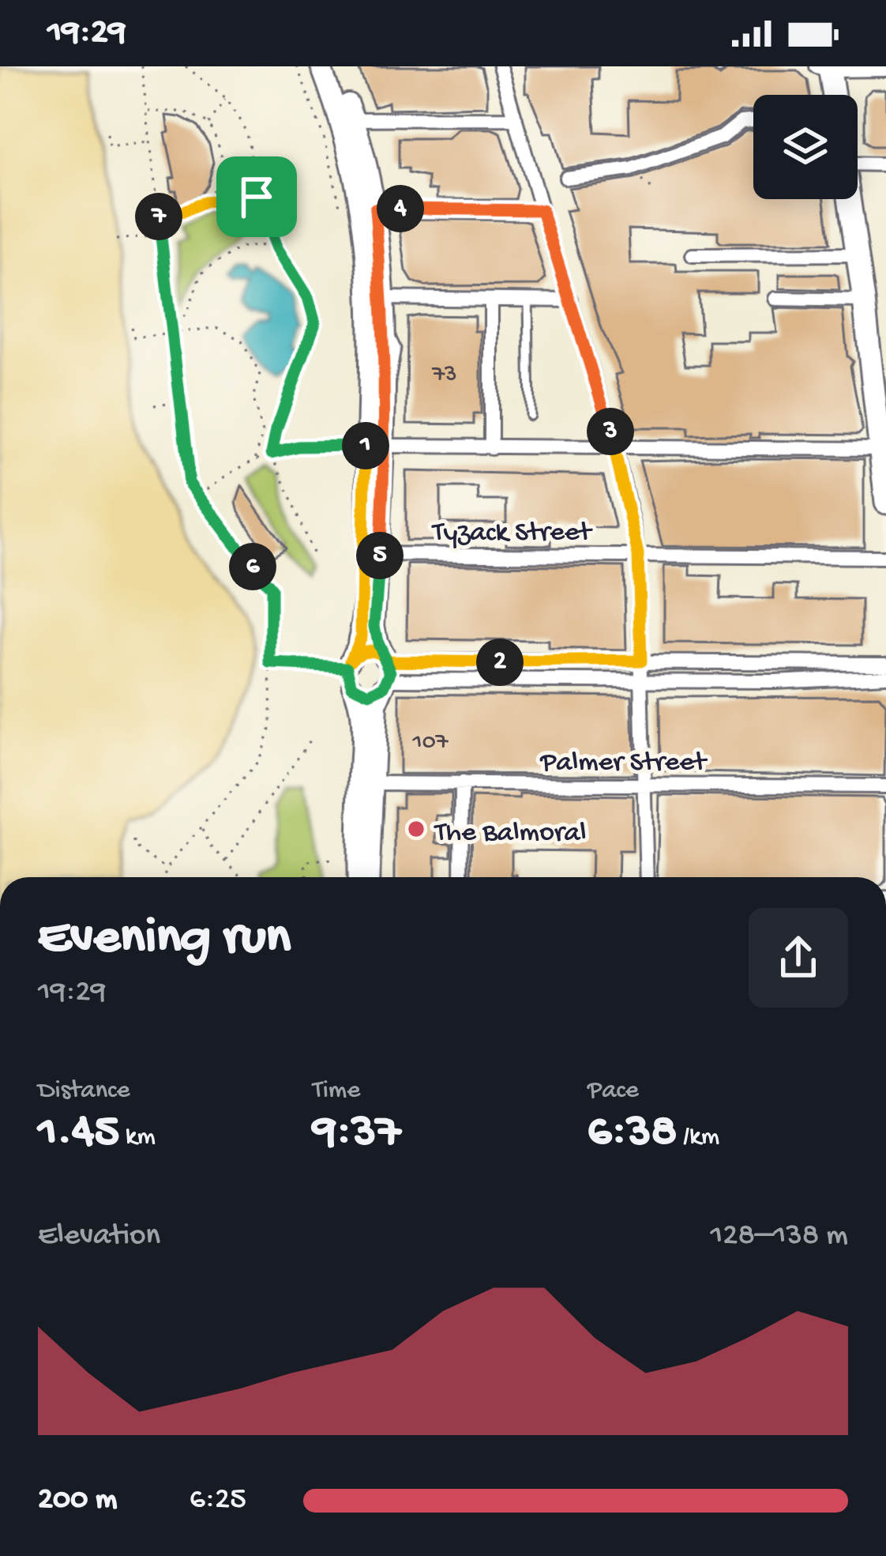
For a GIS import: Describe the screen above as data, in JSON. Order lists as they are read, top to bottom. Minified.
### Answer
{"streets":{"street":["Tyzack Street","Palmer Street"]},"places":["The Balmoral"],"house_numbers":["73","107"],"page":{"status":"19:29","pins":["4","7","3","1","5","6","2"],"heading":["Evening run","19:29"],"stats":[["Distance","1.45 km"],["Time","9:37"],["Pace","6:38 /km"]],"chart":["Elevation","128–138 m"],"list":[{"name":"200 m","note":"6:25"}]}}
